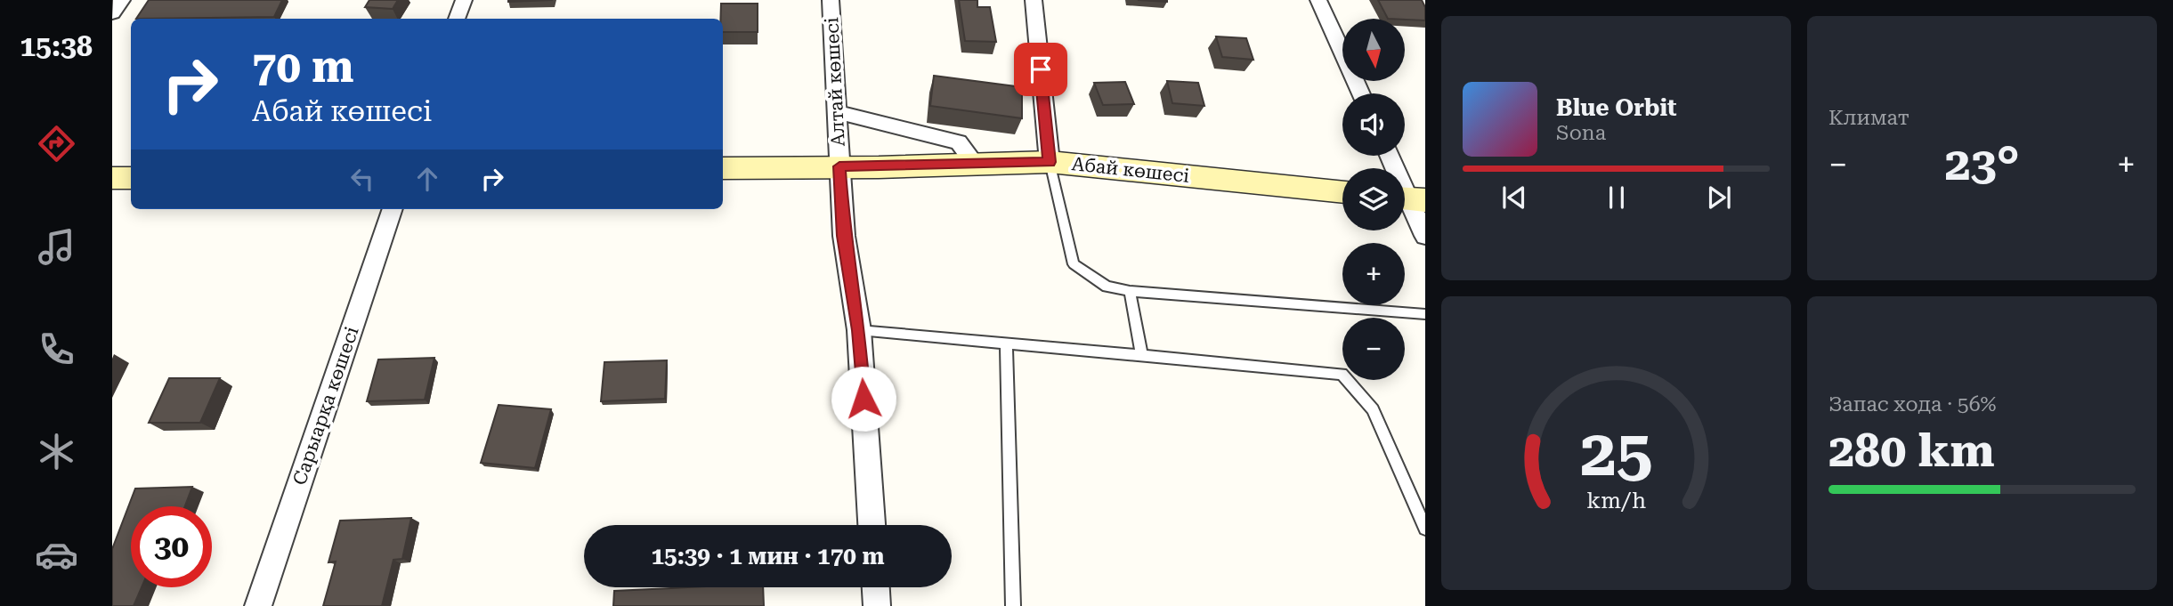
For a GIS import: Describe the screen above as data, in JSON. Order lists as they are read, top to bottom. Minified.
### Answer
{"streets":{"main road":["Абай көшесі"],"street":["Алтай көшесі","Сарыарқа көшесі"]},"crossings":[["Алтай көшесі","Абай көшесі"]],"north":"bottom","page":{"tabs":"15:38","tile":["Климат",["Запас хода · 56%","280 km"]],"map_buttons":["+","−"],"turn":["70 m","Абай көшесі"],"song":["Blue Orbit","Sona"],"heat":["−","23°","+"],"limit":"30","trip":"15:39 · 1 мин · 170 m","gauge":["25","km/h"]}}
